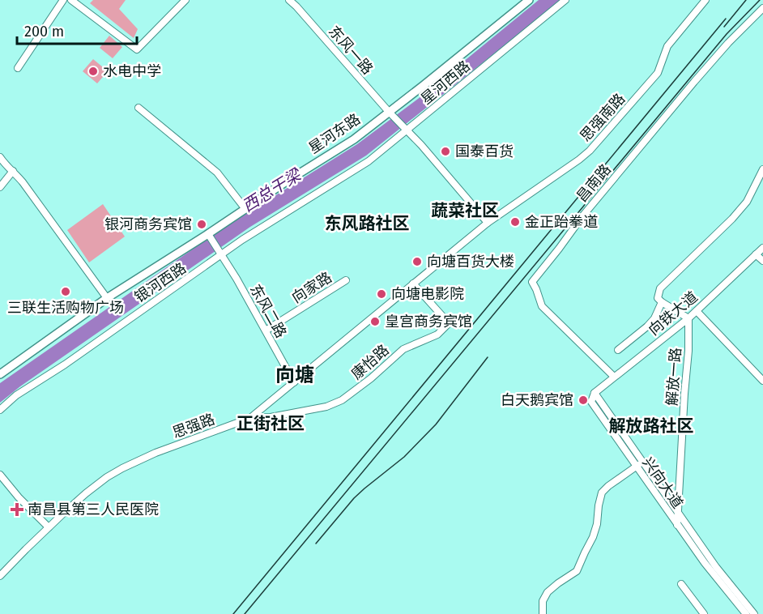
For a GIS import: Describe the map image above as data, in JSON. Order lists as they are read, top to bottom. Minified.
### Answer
{"streets":{"main road":["星河东路"],"street":["东风一路","星河西路","思强南路","昌南路","银河西路","向家路","东风二路","向铁大道","康怡路","解放一路","思强路","兴向大道"]},"crossings":[["东风一路","星河西路"],["东风一路","星河东路"],["星河西路","银河西路"],["思强南路","思强路"],["星河东路","东风二路"],["昌南路","向铁大道"],["银河西路","东风二路"],["向家路","东风二路"],["东风二路","思强路"],["向铁大道","解放一路"],["向铁大道","兴向大道"],["康怡路","思强路"],["解放一路","兴向大道"]],"districts":["蔬菜社区","东风路社区","向塘","正街社区","解放路社区"],"water":["西总干梁"],"places":{"other":["水电中学","国泰百货","金正跆拳道","银河商务宾馆","向塘百货大楼","三联生活购物广场","向塘电影院","皇宫商务宾馆","白天鹅宾馆"],"health":["南昌县第三人民医院"]},"scale_bar":"200 m"}
